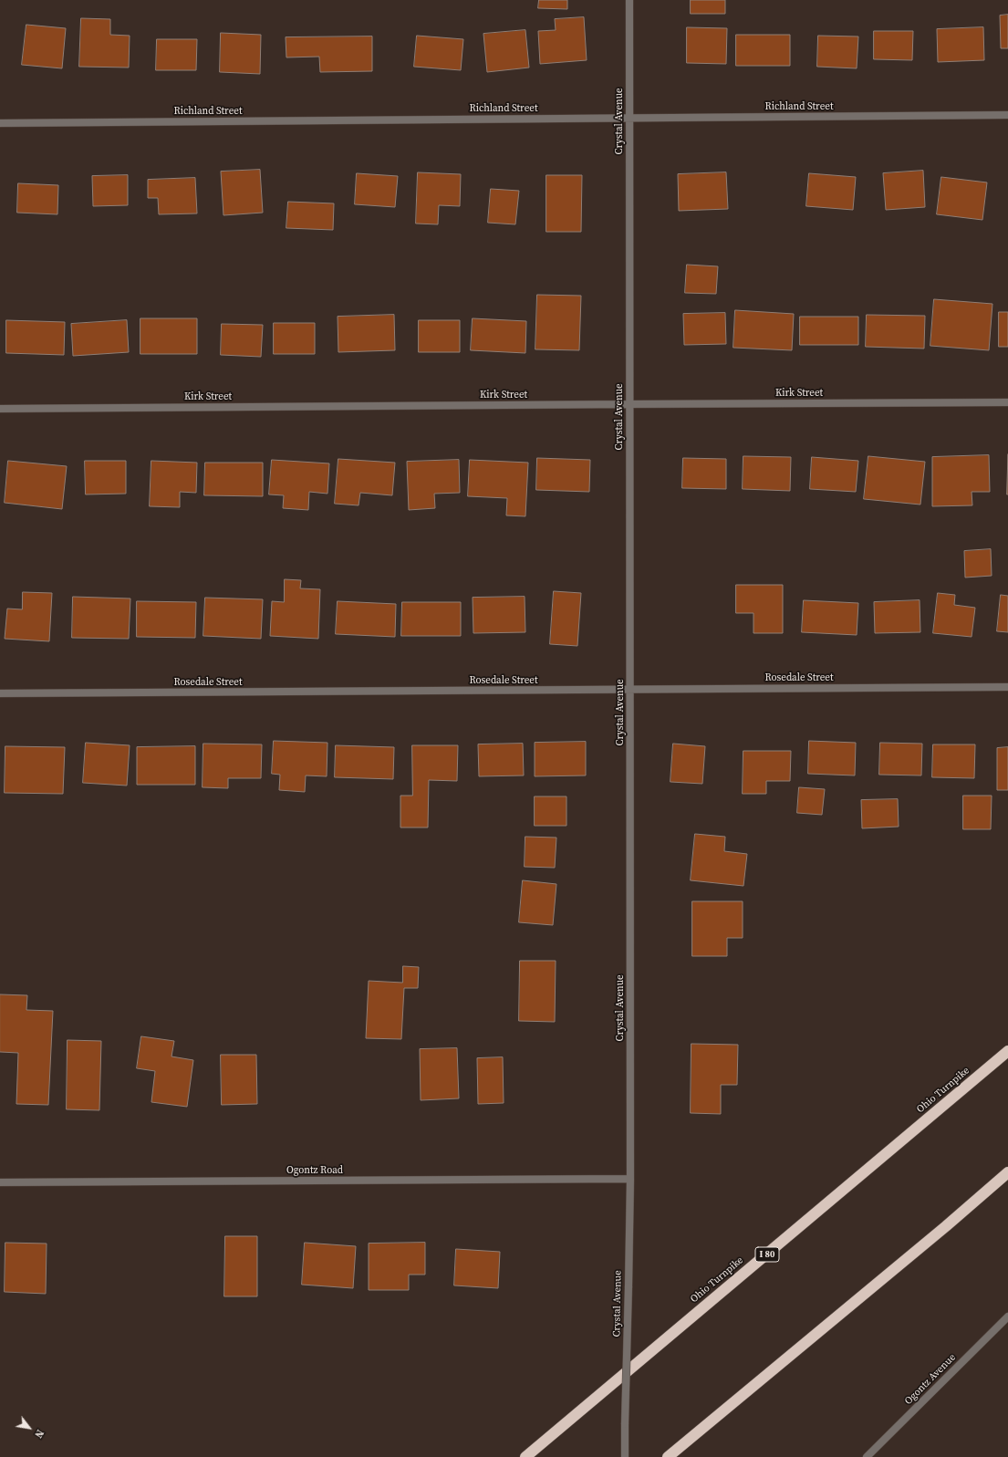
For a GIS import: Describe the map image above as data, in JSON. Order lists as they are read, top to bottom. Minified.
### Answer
{"streets":{"highway":["Ohio Turnpike","I 80"],"street":["Richland Street","Crystal Avenue","Kirk Street","Rosedale Street","Ogontz Road","Ogontz Avenue"]},"crossings":[["Richland Street","Crystal Avenue"],["Crystal Avenue","Kirk Street"],["Crystal Avenue","Rosedale Street"],["Crystal Avenue","Ogontz Road"]],"north":"bottom right"}
